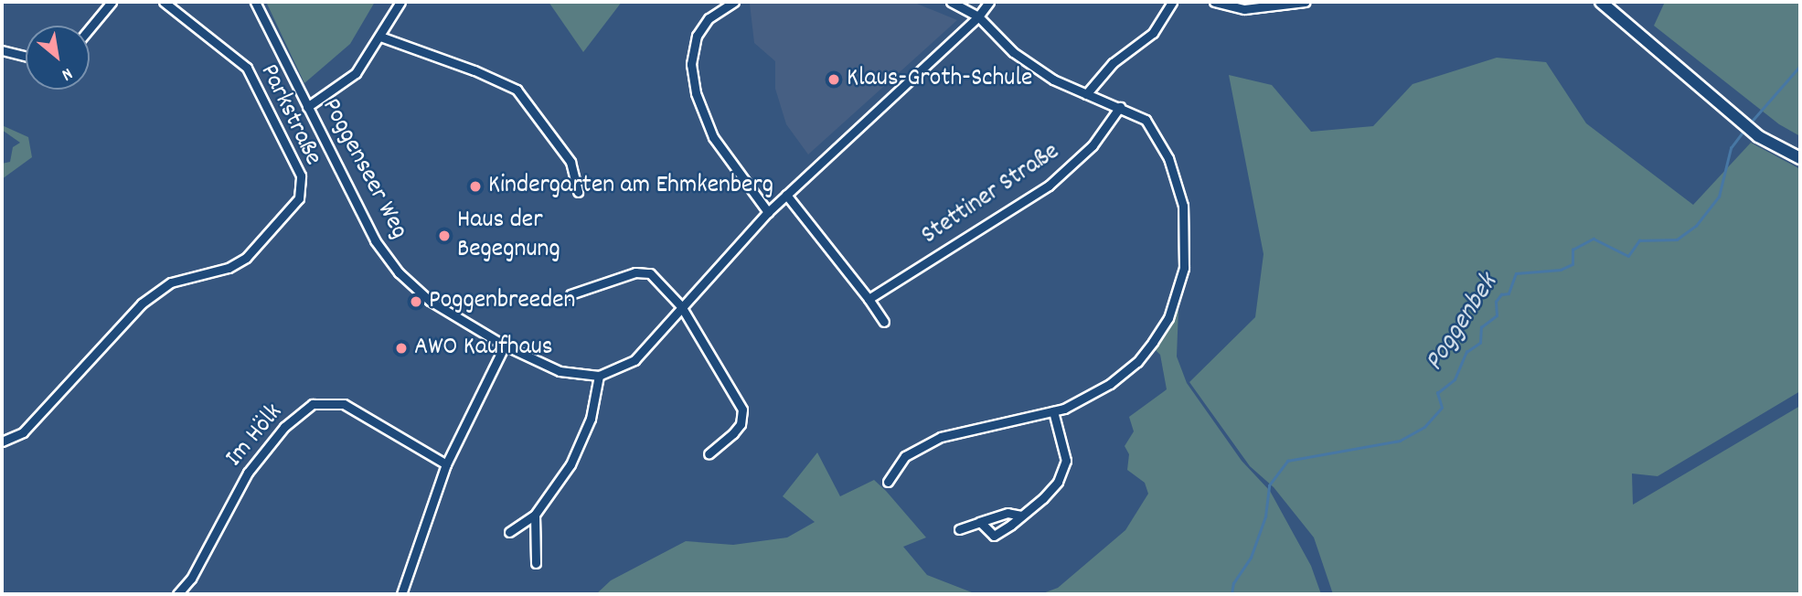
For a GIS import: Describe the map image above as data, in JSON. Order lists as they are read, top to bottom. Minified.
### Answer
{"streets":{"street":["Parkstraße","Poggenseer Weg","Stettiner Straße","Im Hölk"]},"water":["Poggenbek"],"places":["Klaus-Groth-Schule","Kindergarten am Ehmkenberg","Haus der Begegnung","Poggenbreeden","AWO Kaufhaus"],"north":"bottom right"}
